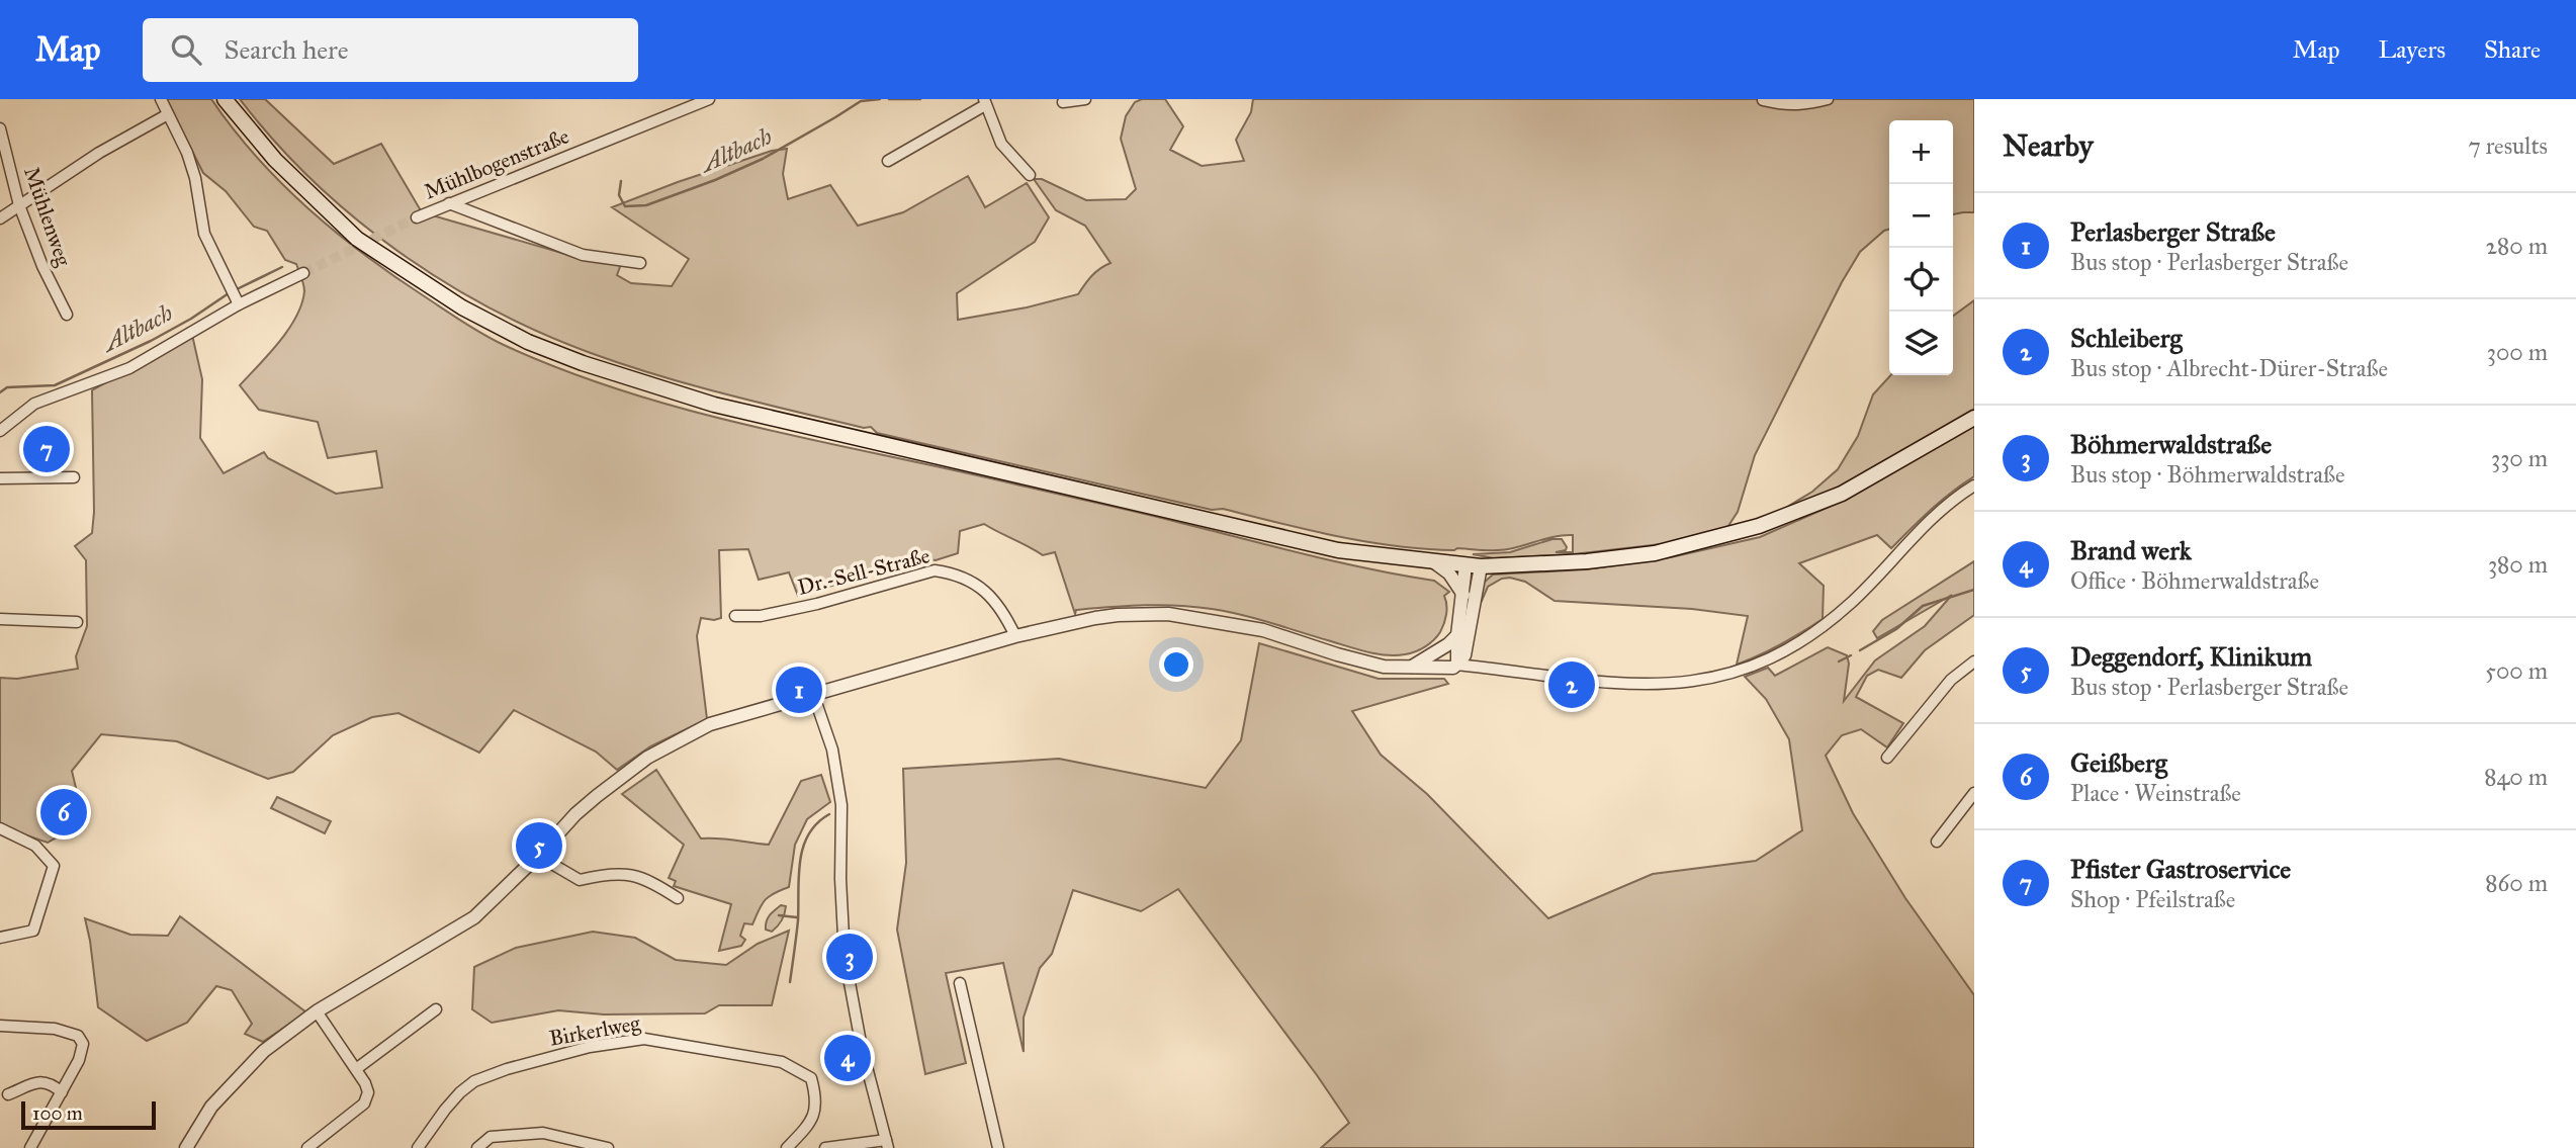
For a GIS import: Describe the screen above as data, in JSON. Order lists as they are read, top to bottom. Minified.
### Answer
{"streets":{"street":["Mühlbogenstraße","Mühlenweg","Dr.-Sell-Straße","Birkerlweg"]},"water":["Altbach"],"scale_bar":"100 m","page":{"header":"Map","search":"Search here","nav":["Map","Layers","Share"],"heading":["Nearby","7 results"],"map_buttons":["+","−"],"list":[{"mark":"1","name":"Perlasberger Straße","note":"Bus stop · Perlasberger Straße","value":"280 m"},{"mark":"2","name":"Schleiberg","note":"Bus stop · Albrecht-Dürer-Straße","value":"300 m"},{"mark":"3","name":"Böhmerwaldstraße","note":"Bus stop · Böhmerwaldstraße","value":"330 m"},{"mark":"4","name":"Brand werk","note":"Office · Böhmerwaldstraße","value":"380 m"},{"mark":"5","name":"Deggendorf, Klinikum","note":"Bus stop · Perlasberger Straße","value":"500 m"},{"mark":"6","name":"Geißberg","note":"Place · Weinstraße","value":"840 m"},{"mark":"7","name":"Pfister Gastroservice","note":"Shop · Pfeilstraße","value":"860 m"}],"pins":["7","2","1","6","5","3","4"],"scale":"100 m"}}
